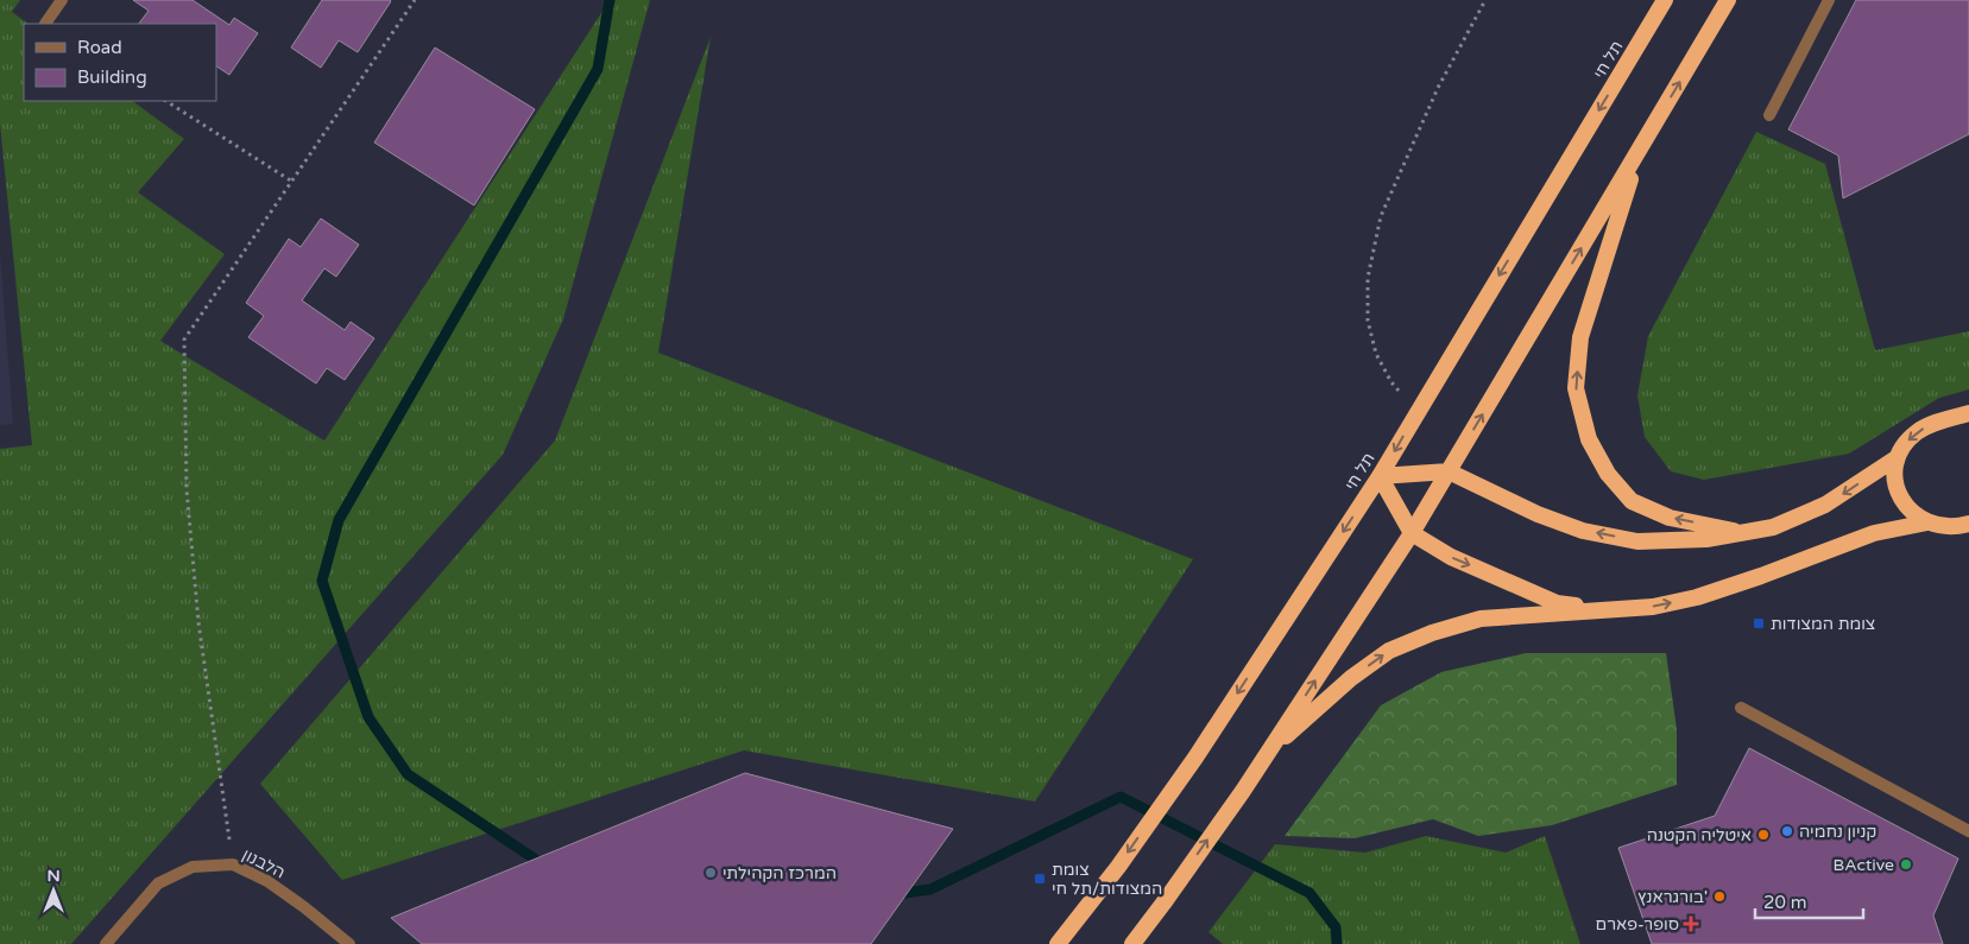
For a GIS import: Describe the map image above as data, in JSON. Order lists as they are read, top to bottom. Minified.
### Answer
{"streets":{"highway":["תל חי"],"street":["הלבנון"]},"places":{"transit":["צומת המצודות","צומת המצודות/תל חי"],"other":["קניון נחמיה","איטליה הקטנה","BActive","המרכז הקהילתי","בורגראנץ'"],"health":["סופר-פארם"]},"legend":["Road","Building"],"scale_bar":"20 m","north":"top"}
